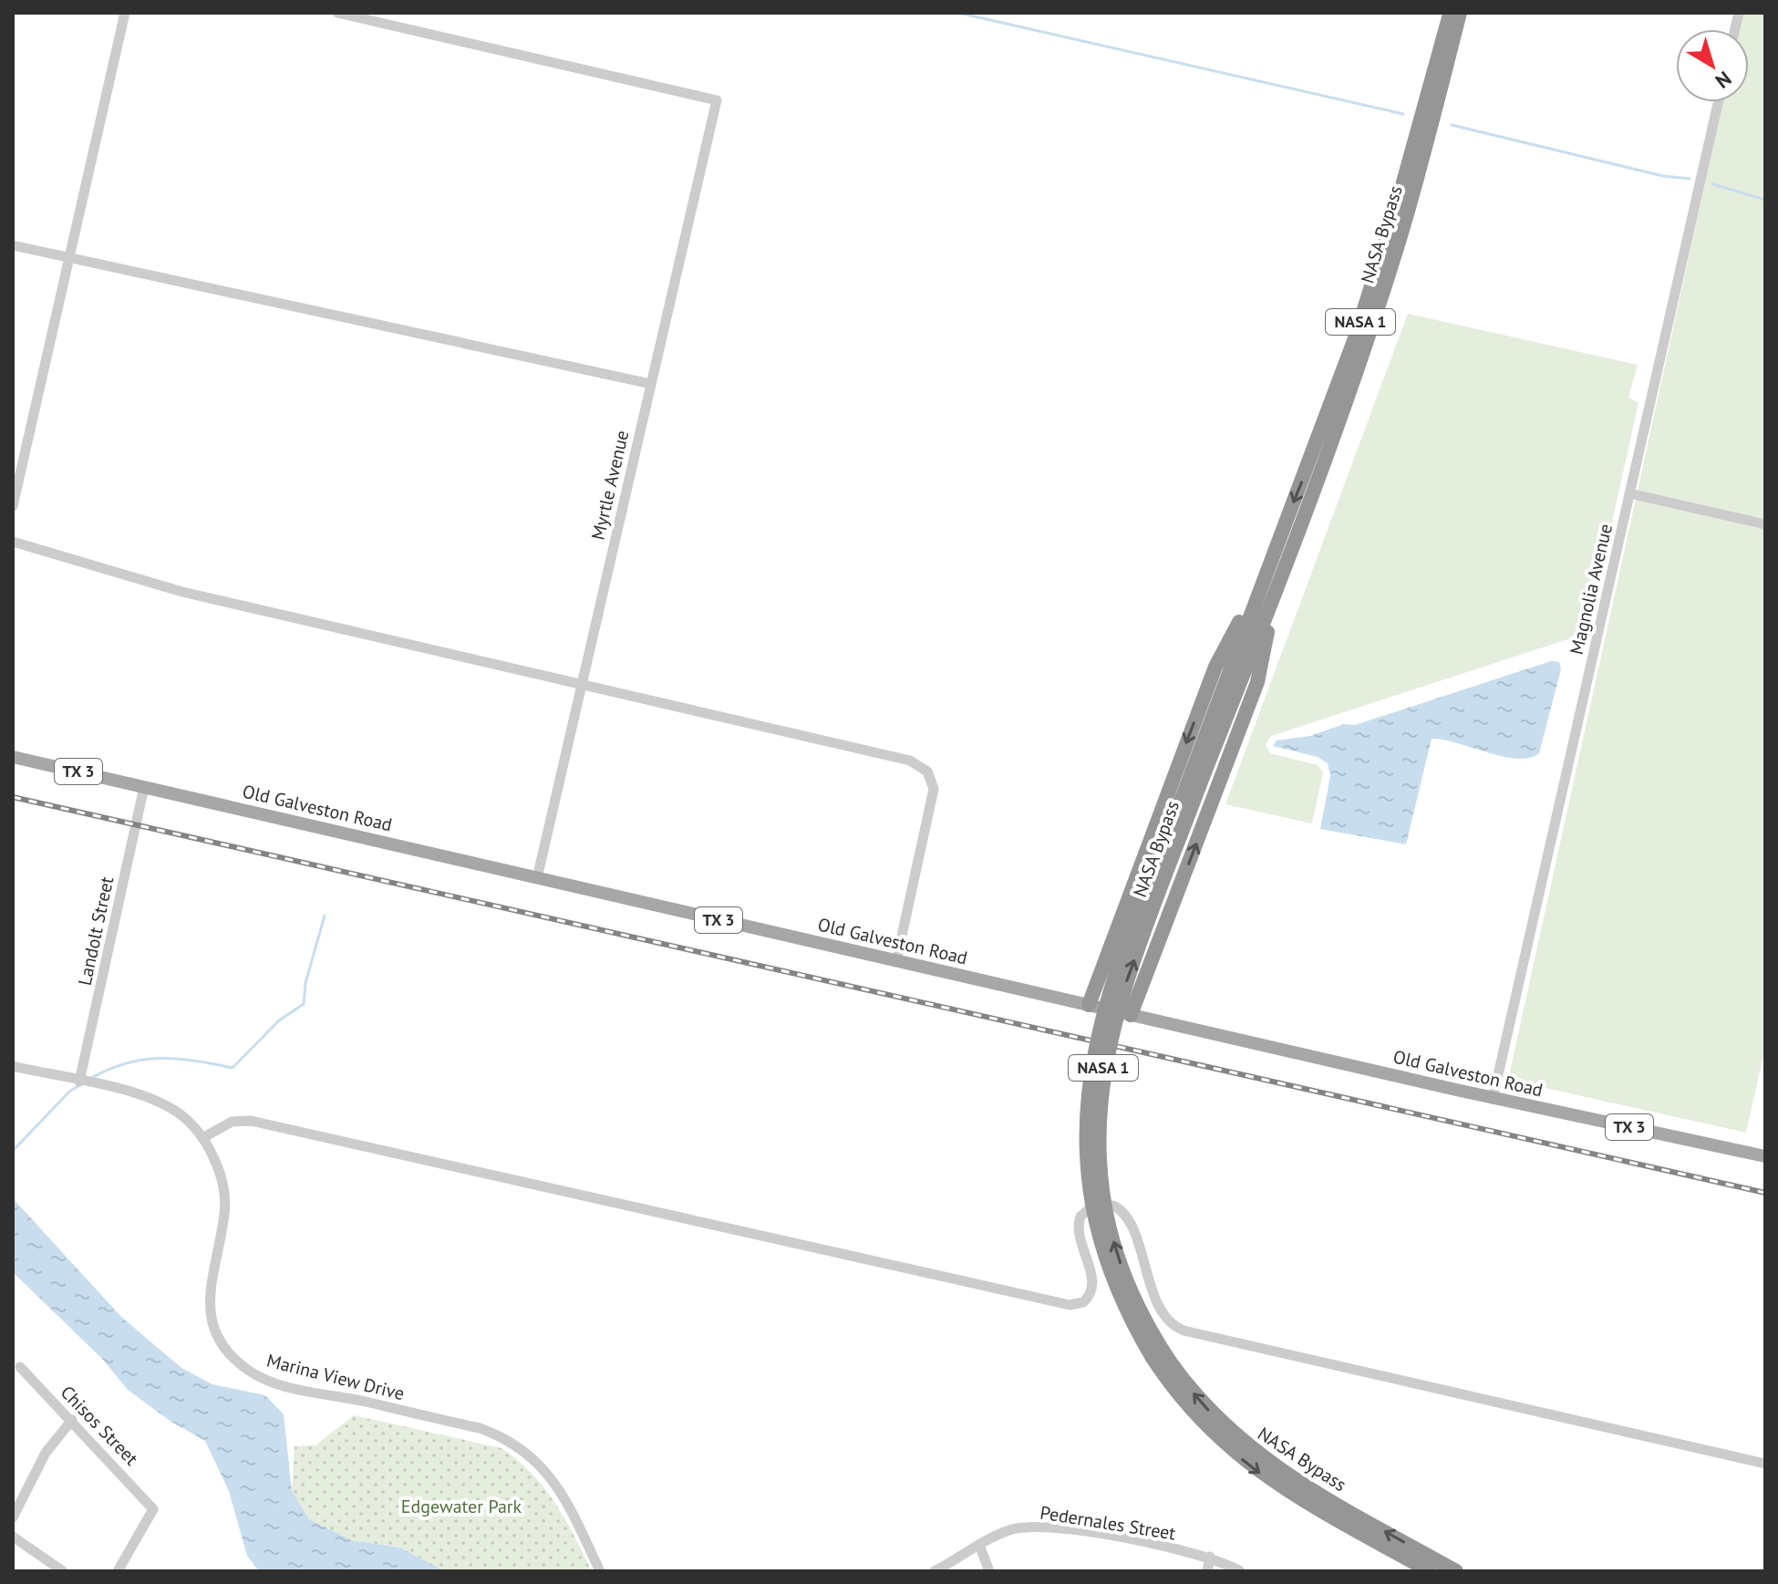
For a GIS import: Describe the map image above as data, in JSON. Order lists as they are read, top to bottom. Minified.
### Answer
{"streets":{"highway":["NASA Bypass","NASA 1"],"main road":["TX 3","Old Galveston Road"],"street":["Myrtle Avenue","Magnolia Avenue","Landolt Street","Marina View Drive","Chisos Street","Pedernales Street"]},"crossings":[["Myrtle Avenue","Old Galveston Road"],["Magnolia Avenue","Old Galveston Road"],["Old Galveston Road","Landolt Street"],["Landolt Street","Marina View Drive"]],"parks":["Edgewater Park"],"north":"bottom right"}
